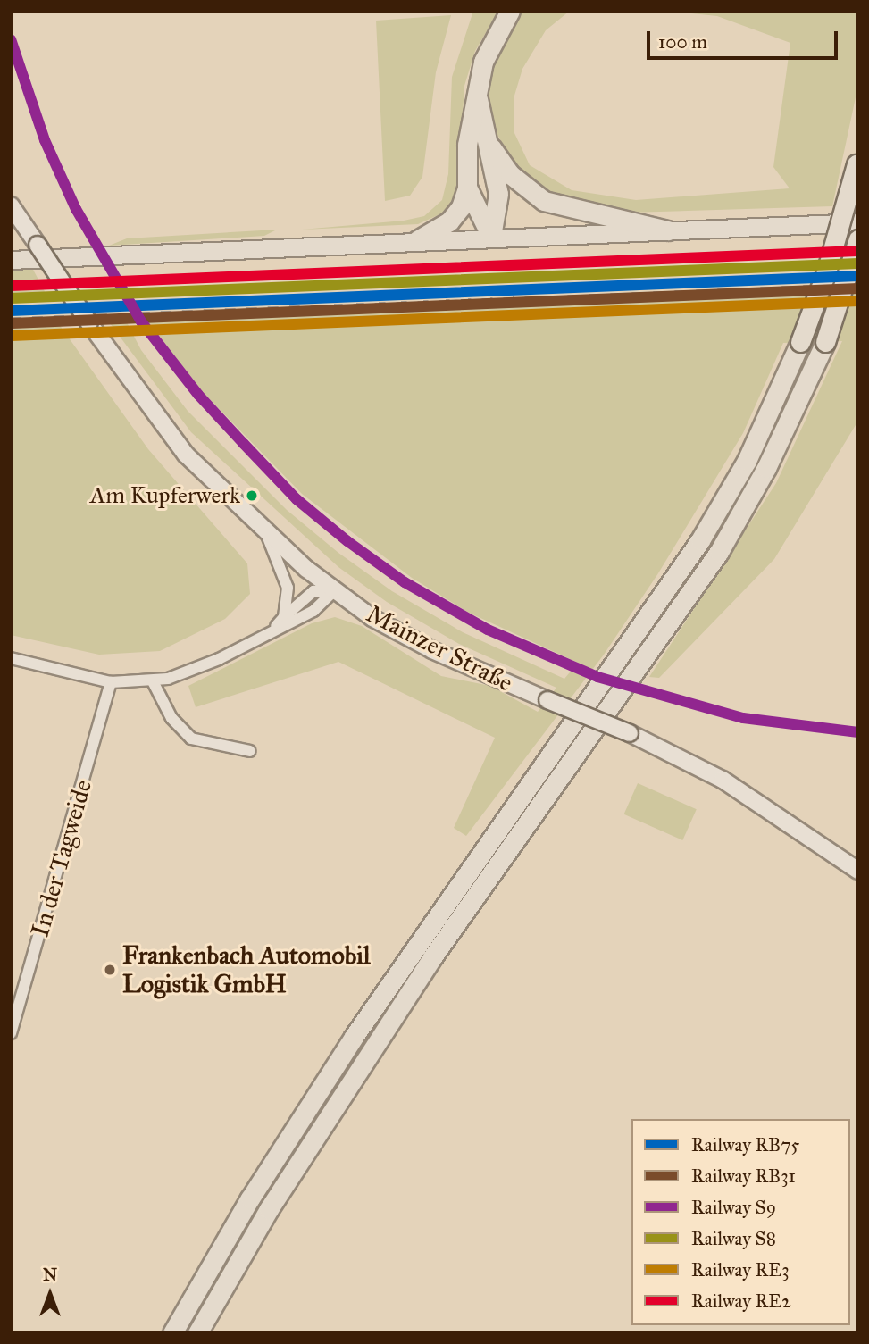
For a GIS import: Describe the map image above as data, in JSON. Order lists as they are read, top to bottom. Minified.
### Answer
{"streets":{"main road":["Mainzer Straße"],"street":["In der Tagweide"]},"places":["Am Kupferwerk","Frankenbach Automobil Logistik GmbH"],"lines":["rail line S9","rail line RE2","rail line S8","rail line RB75","rail line RB31","rail line RE3"],"legend":["Railway RB75","Railway RB31","Railway S9","Railway S8","Railway RE3","Railway RE2"],"scale_bar":"100 m","north":"top"}
